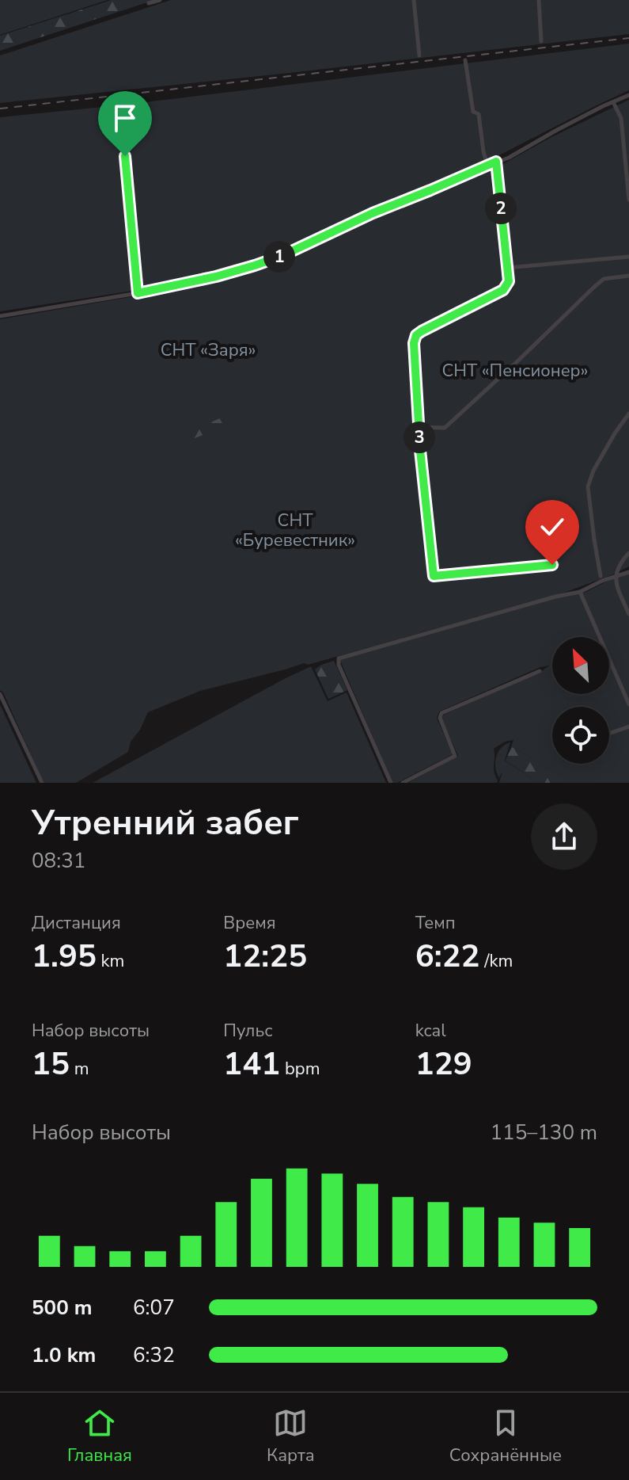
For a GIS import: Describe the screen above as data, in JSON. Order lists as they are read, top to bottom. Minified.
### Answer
{"parks":["СНТ «Заря»","СНТ «Пенсионер»","СНТ «Буревестник»"],"north":"top left","page":{"pins":["2","1","3"],"heading":["Утренний забег","08:31"],"stats":[["Дистанция","1.95 km"],["Время","12:25"],["Темп","6:22 /km"],["Набор высоты","15 m"],["Пульс","141 bpm"],["kcal","129"]],"chart":["Набор высоты","115–130 m"],"list":[{"name":"500 m","note":"6:07"},{"name":"1.0 km","note":"6:32"}],"tabs":["Главная","Карта","Сохранённые"]}}
